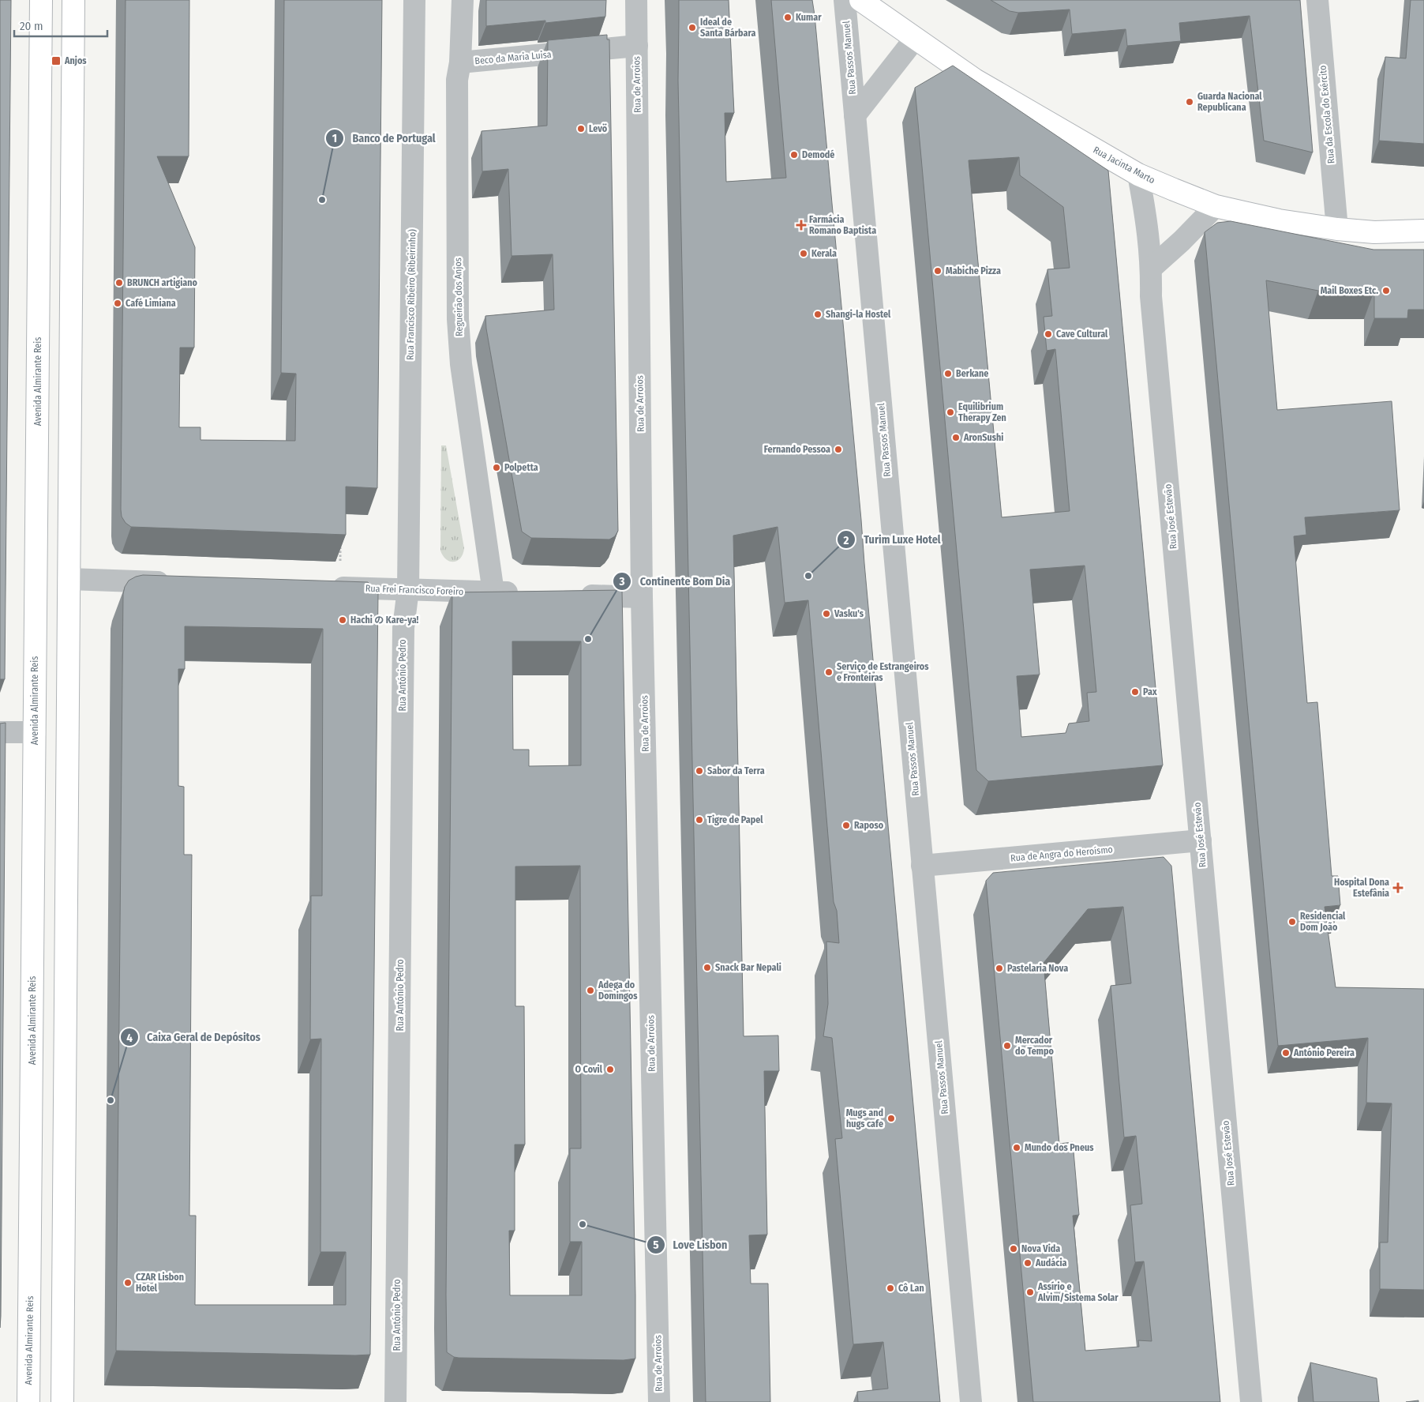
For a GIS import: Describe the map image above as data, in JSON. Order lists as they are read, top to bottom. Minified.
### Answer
{"streets":{"main road":["Rua Jacinta Marto","Avenida Almirante Reis"],"street":["Beco da Maria Luisa","Rua Passos Manuel","Rua de Arroios","Rua da Escola do Exército","Rua Francisco Ribeiro (Ribeirinho)","Regueirão dos Anjos","Rua José Estevão","Rua Frei Francisco Foreiro","Rua António Pedro","Rua de Angra do Heroísmo"]},"crossings":[["Beco da Maria Luisa","Rua de Arroios"],["Beco da Maria Luisa","Regueirão dos Anjos"],["Rua Passos Manuel","Rua Jacinta Marto"],["Rua Passos Manuel","Rua de Angra do Heroísmo"],["Rua da Escola do Exército","Rua Jacinta Marto"],["Rua Jacinta Marto","Rua José Estevão"],["Rua Francisco Ribeiro (Ribeirinho)","Rua Frei Francisco Foreiro"],["Rua Francisco Ribeiro (Ribeirinho)","Rua António Pedro"],["Regueirão dos Anjos","Rua Frei Francisco Foreiro"],["Rua José Estevão","Rua de Angra do Heroísmo"],["Rua Frei Francisco Foreiro","Rua António Pedro"]],"places":{"other":["Kumar","Ideal de Santa Bárbara","Guarda Nacional Republicana","Levö","Demodé","Banco de Portugal","Kerala","Mabiche Pizza","BRUNCH artigiano","Mail Boxes Etc.","Café Limiana","Shangi-la Hostel","Cave Cultural","Berkane","Equilibrium Therapy Zen","AronSushi","Fernando Pessoa","Polpetta","Turim Luxe Hotel","Vasku's","Hachi の Kare-ya!","Continente Bom Dia","Serviço de Estrangeiros e Fronteiras","Pax","Sabor da Terra","Tigre de Papel","Raposo","Residencial Dom João","Snack Bar Nepali","Pastelaria Nova","Adega do Domingos","Mercador do Tempo","António Pereira","O Covil","Caixa Geral de Depósitos","Mugs and hugs cafe","Mundo dos Pneus","Love Lisbon","Nova Vida","Audácia","CZAR Lisbon Hotel","Cô Lan","Assírio e Alvim/Sistema Solar"],"transit":["Anjos"],"health":["Farmácia Romano Baptista","Hospital Dona Estefânia"]},"scale_bar":"20 m"}
